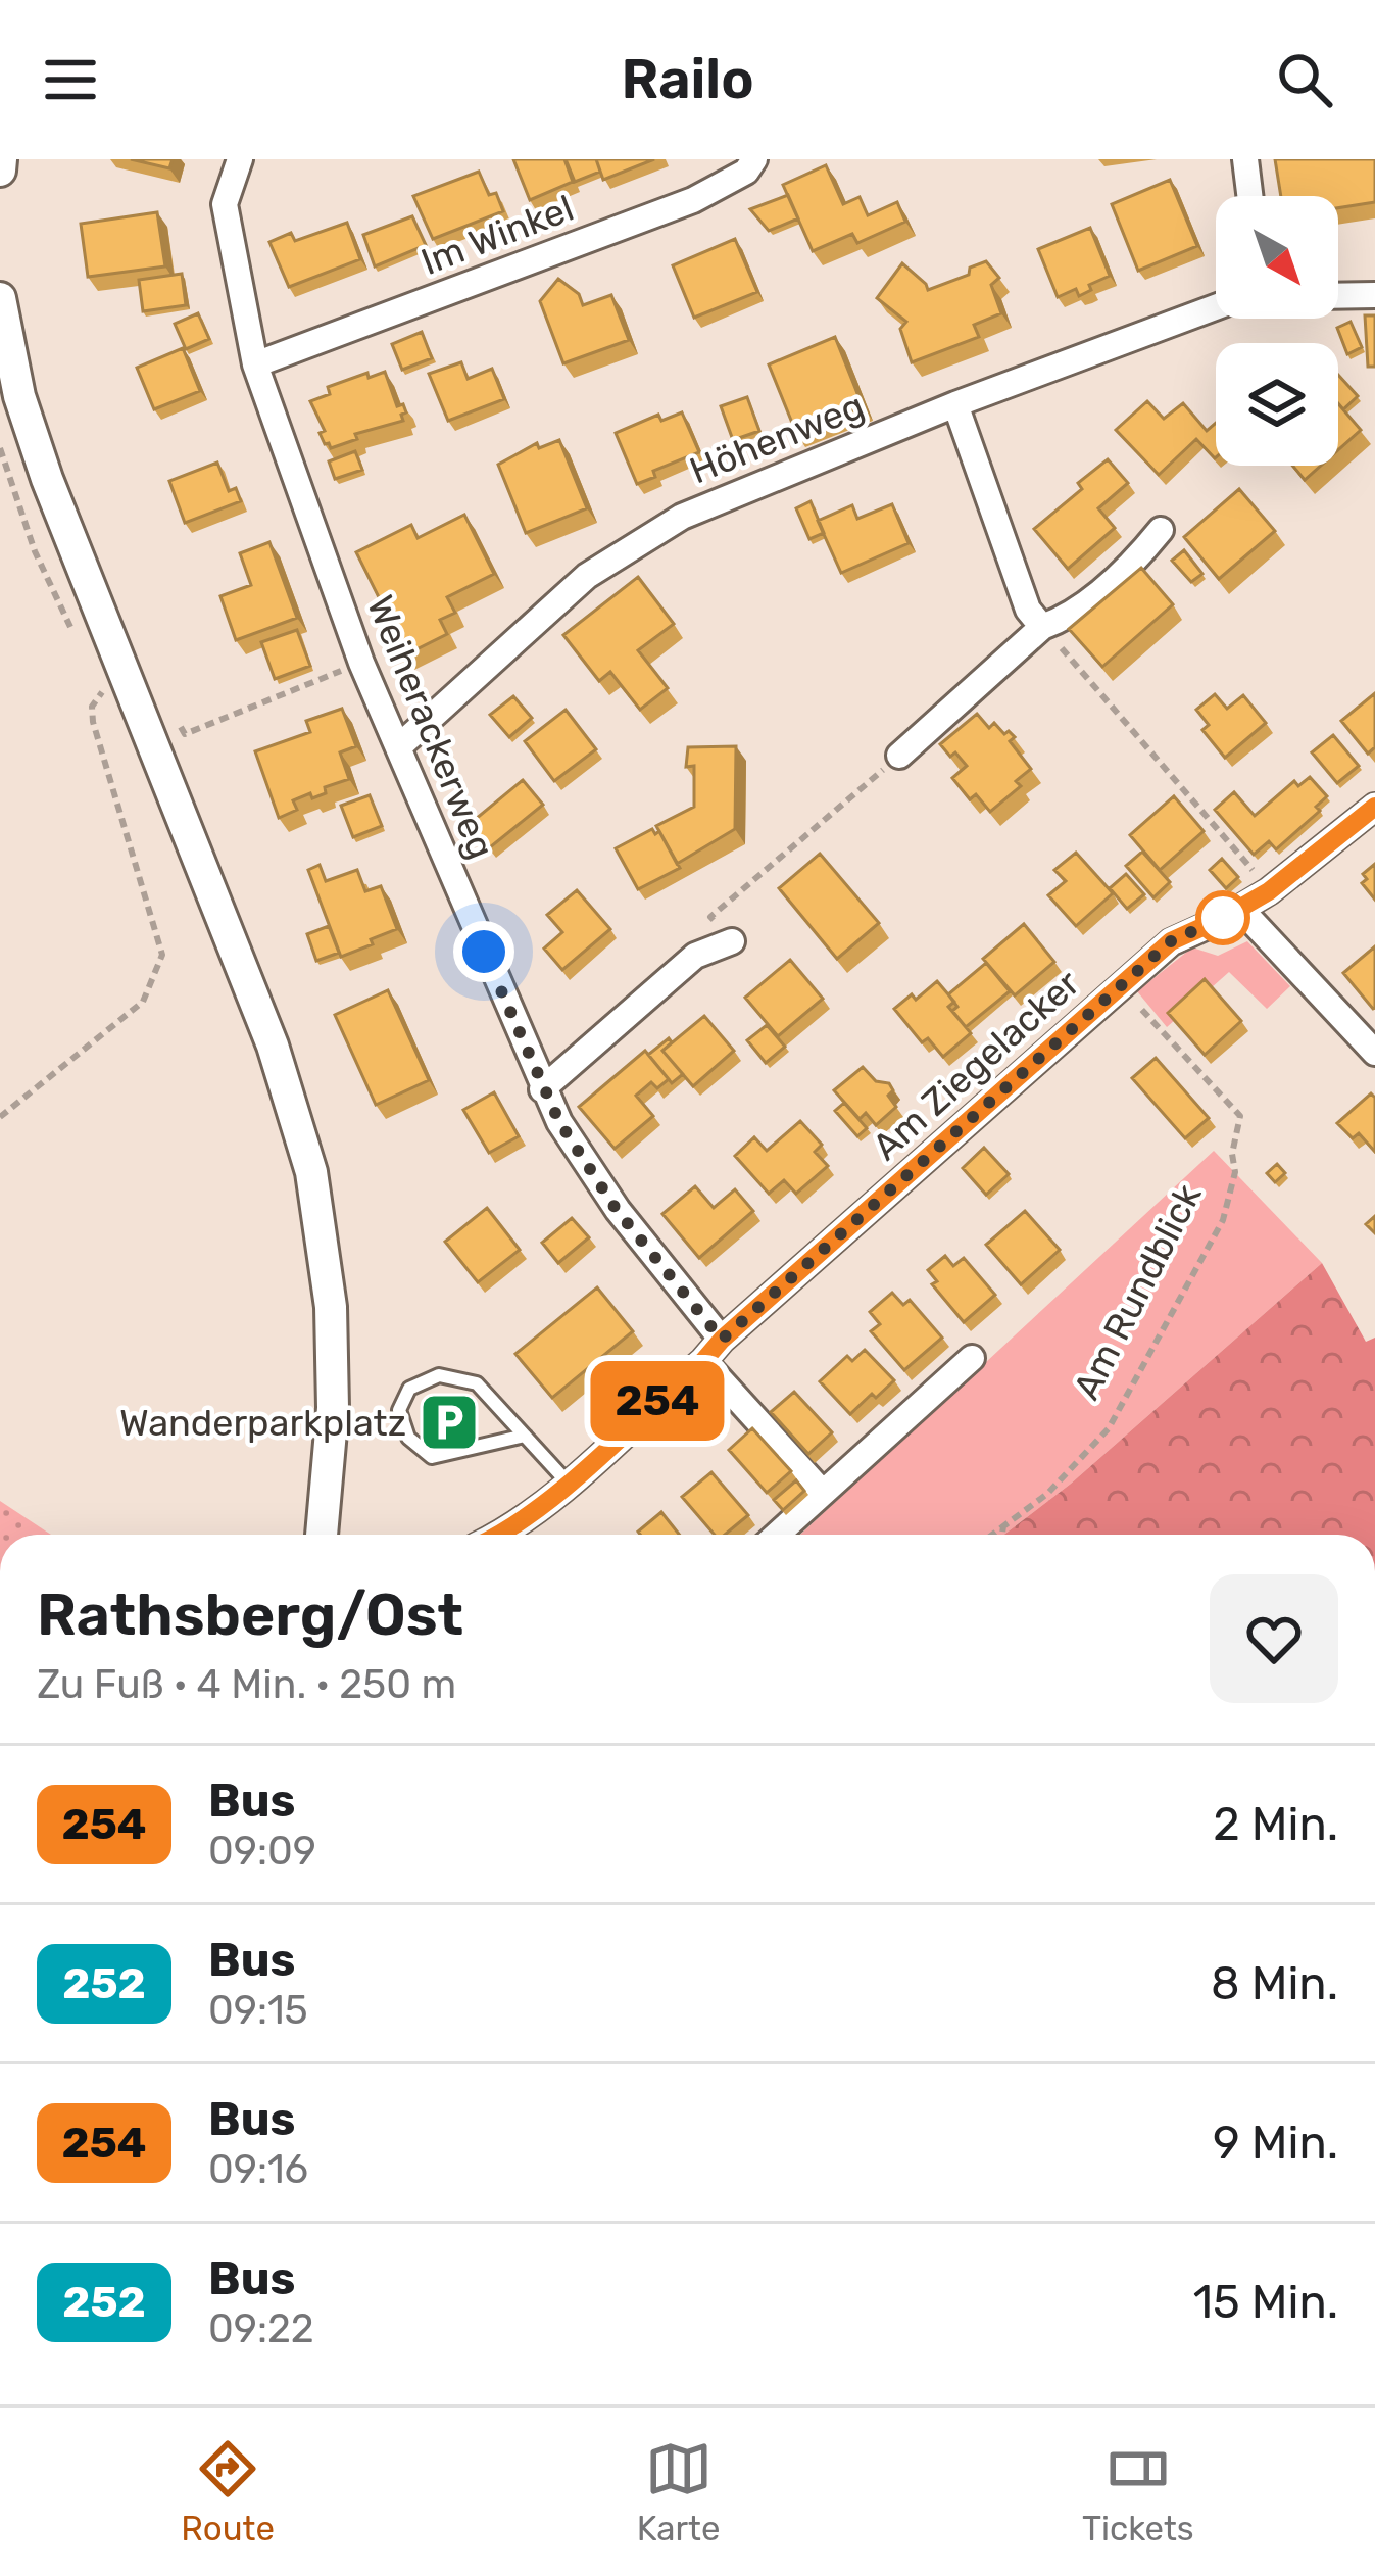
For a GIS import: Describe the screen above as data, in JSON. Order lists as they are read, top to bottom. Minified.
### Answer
{"streets":{"street":["Im Winkel","Höhenweg","Weiherackerweg","Am Ziegelacker"],"path":["Am Rundblick"]},"crossings":[["Im Winkel","Weiherackerweg"],["Höhenweg","Weiherackerweg"],["Weiherackerweg","Am Ziegelacker"],["Am Ziegelacker","Am Rundblick"]],"places":{"parking":["Wanderparkplatz"]},"lines":["bus line 254"],"north":"bottom right","page":{"header":"Railo","on_map":"254","heading":["Rathsberg/Ost","Zu Fuß · 4 Min. · 250 m"],"list":[{"mark":"254","name":"Bus","note":"09:09","value":"2 Min."},{"mark":"252","name":"Bus","note":"09:15","value":"8 Min."},{"mark":"254","name":"Bus","note":"09:16","value":"9 Min."},{"mark":"252","name":"Bus","note":"09:22","value":"15 Min."}],"tabs":["Route","Karte","Tickets"]}}
